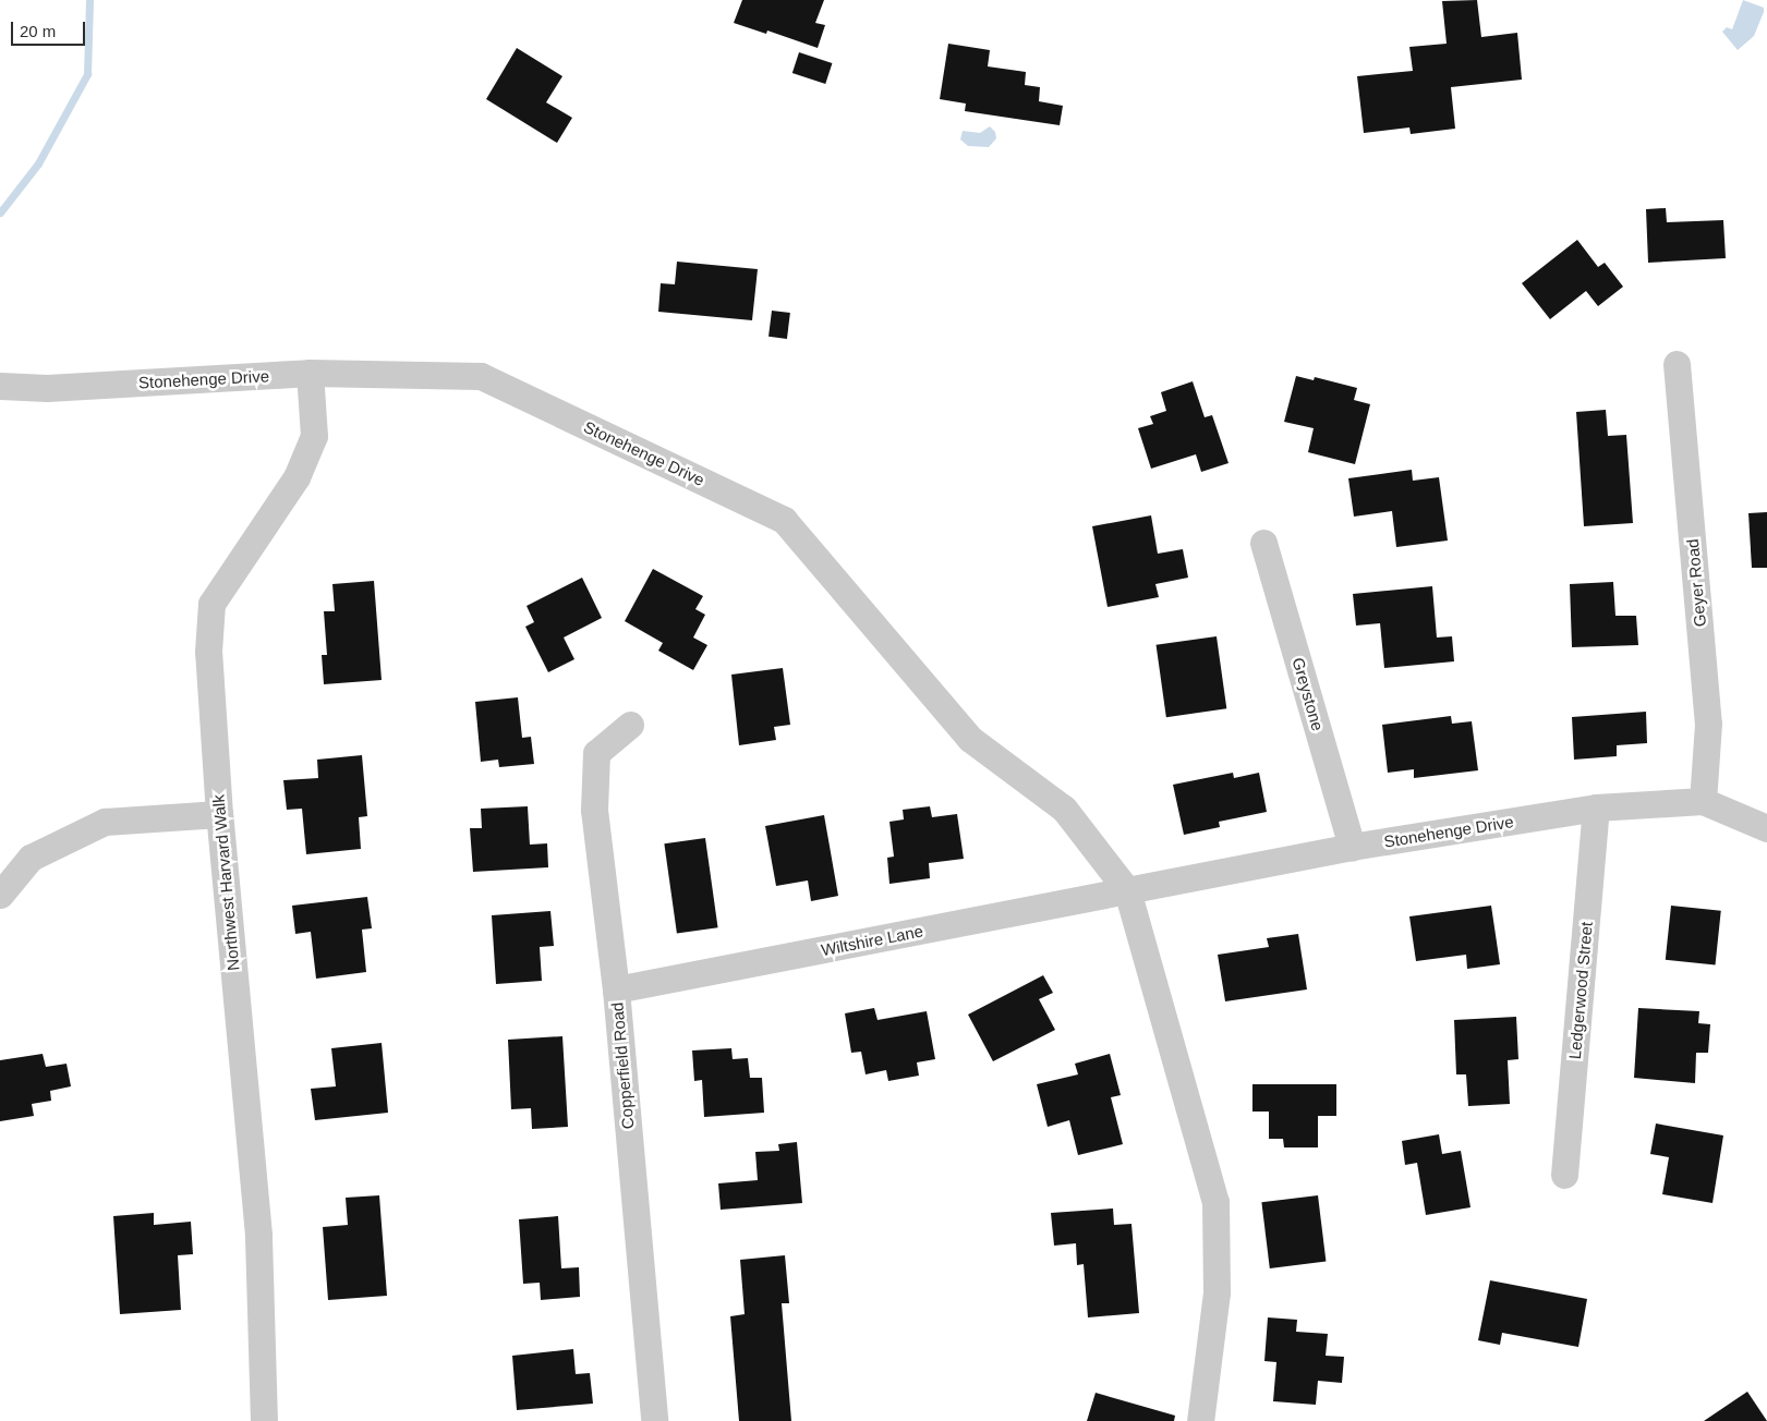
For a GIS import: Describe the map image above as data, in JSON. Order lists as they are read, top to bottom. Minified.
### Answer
{"streets":{"street":["Stonehenge Drive","Geyer Road","Greystone","Northwest Harvard Walk","Wiltshire Lane","Ledgerwood Street","Copperfield Road"]},"crossings":[["Stonehenge Drive","Geyer Road"],["Stonehenge Drive","Greystone"],["Stonehenge Drive","Northwest Harvard Walk"],["Stonehenge Drive","Wiltshire Lane"],["Stonehenge Drive","Ledgerwood Street"],["Wiltshire Lane","Copperfield Road"]],"scale_bar":"20 m"}
